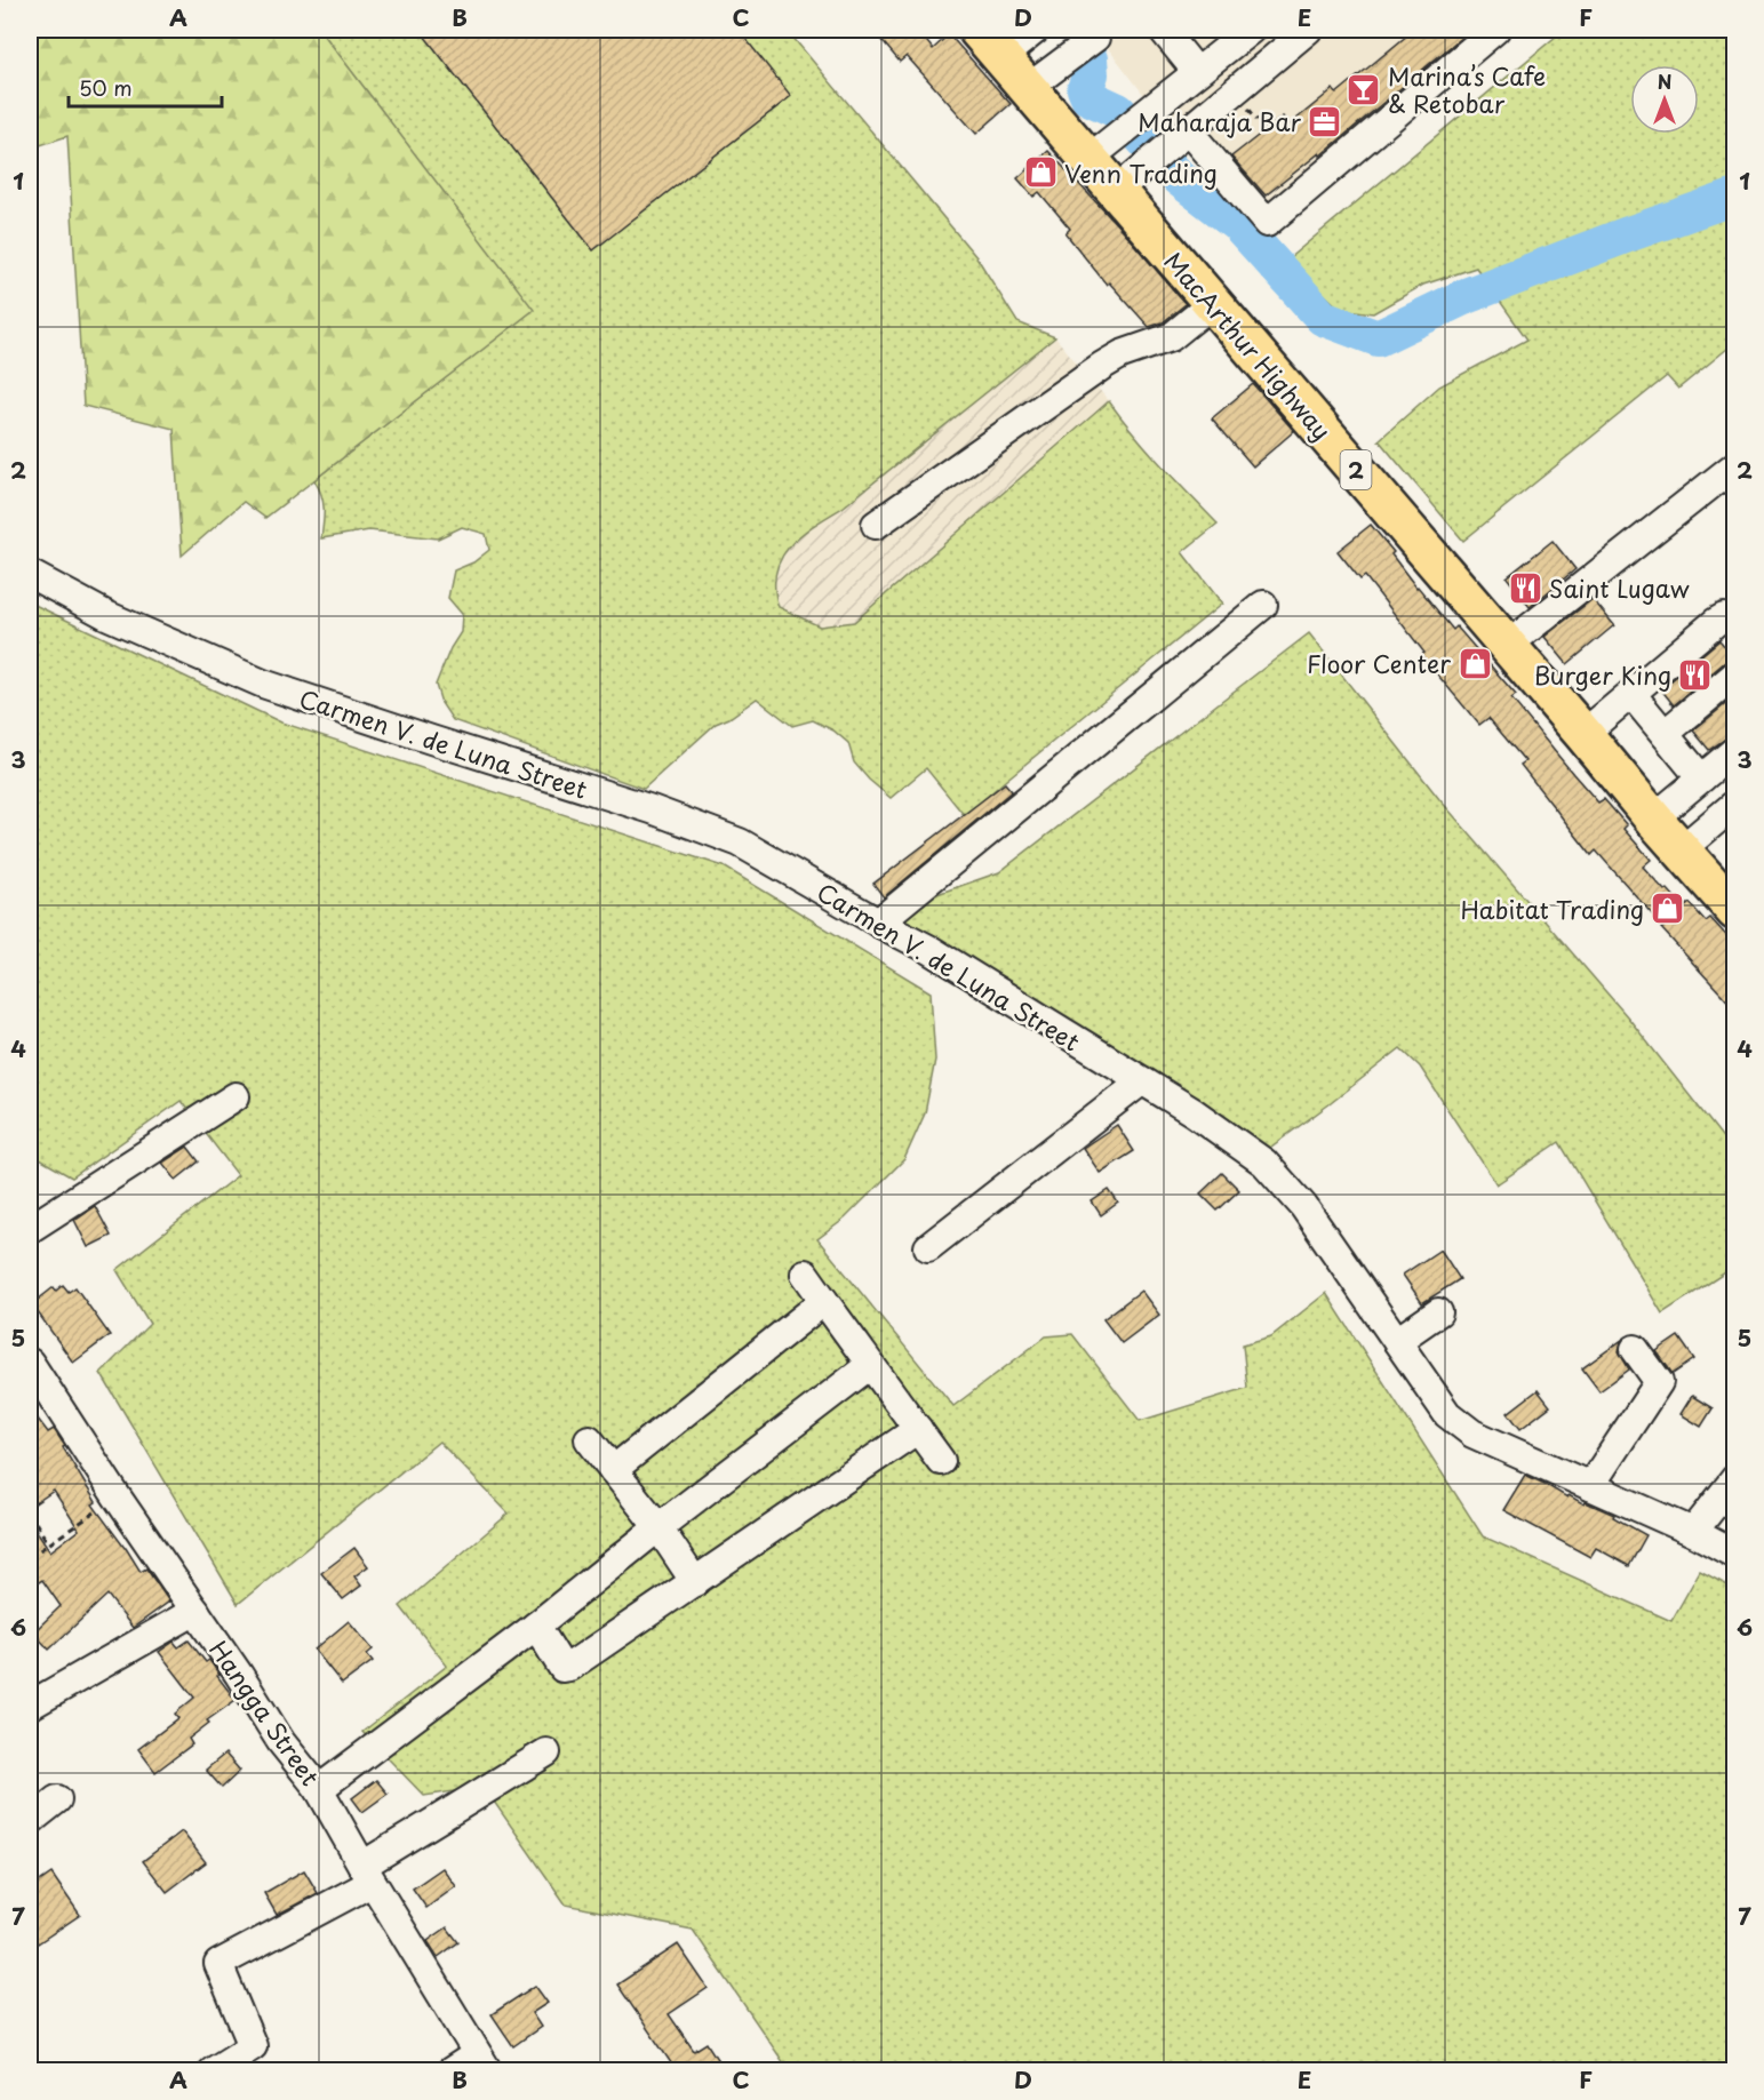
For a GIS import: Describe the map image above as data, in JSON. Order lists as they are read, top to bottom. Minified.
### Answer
{"streets":{"highway":["MacArthur Highway","2"],"street":["Carmen V. de Luna Street","Hangga Street"]},"places":{"bar":["Marina’s Cafe & Retobar"],"office":["Maharaja Bar"],"shop":["Venn Trading","Floor Center","Habitat Trading"],"restaurant":["Saint Lugaw","Burger King"]},"scale_bar":"50 m","north":"top","grid":{"columns":["A","B","C","D","E","F"],"rows":["1","2","3","4","5","6","7"]}}
